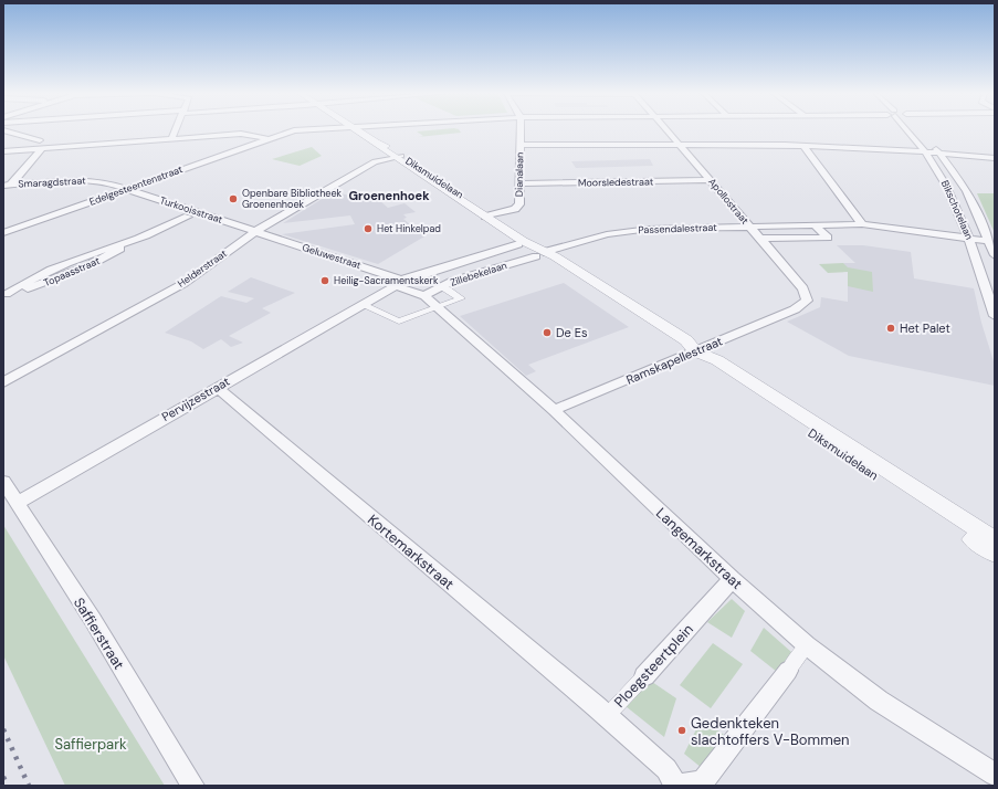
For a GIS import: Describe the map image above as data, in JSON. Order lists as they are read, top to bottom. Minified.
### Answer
{"streets":{"street":["Dianalaan","Diksmuidelaan","Smaragdstraat","Moorsledestraat","Edelgesteentenstraat","Apollostraat","Turkooisstraat","Bikschotelaan","Passendalestraat","Geluwestraat","Helderstraat","Topaasstraat","Zillebekelaan","Ramskapellestraat","Pervijzestraat","Langemarkstraat","Kortemarkstraat","Saffierstraat","Ploegsteertplein"]},"crossings":[["Dianalaan","Diksmuidelaan"],["Dianalaan","Moorsledestraat"],["Diksmuidelaan","Passendalestraat"],["Diksmuidelaan","Helderstraat"],["Diksmuidelaan","Zillebekelaan"],["Diksmuidelaan","Ramskapellestraat"],["Smaragdstraat","Edelgesteentenstraat"],["Smaragdstraat","Turkooisstraat"],["Moorsledestraat","Apollostraat"],["Edelgesteentenstraat","Turkooisstraat"],["Apollostraat","Passendalestraat"],["Apollostraat","Ramskapellestraat"],["Turkooisstraat","Geluwestraat"],["Turkooisstraat","Helderstraat"],["Bikschotelaan","Passendalestraat"],["Passendalestraat","Zillebekelaan"],["Geluwestraat","Helderstraat"],["Geluwestraat","Zillebekelaan"],["Geluwestraat","Pervijzestraat"],["Geluwestraat","Langemarkstraat"],["Zillebekelaan","Langemarkstraat"],["Ramskapellestraat","Langemarkstraat"],["Pervijzestraat","Kortemarkstraat"],["Pervijzestraat","Saffierstraat"],["Langemarkstraat","Ploegsteertplein"],["Kortemarkstraat","Ploegsteertplein"]],"districts":["Groenenhoek"],"parks":["Saffierpark"],"places":["Openbare Bibliotheek Groenenhoek","Het Hinkelpad","Heilig-Sacramentskerk","Het Palet","De Es","Gedenkteken slachtoffers V-Bommen"]}
